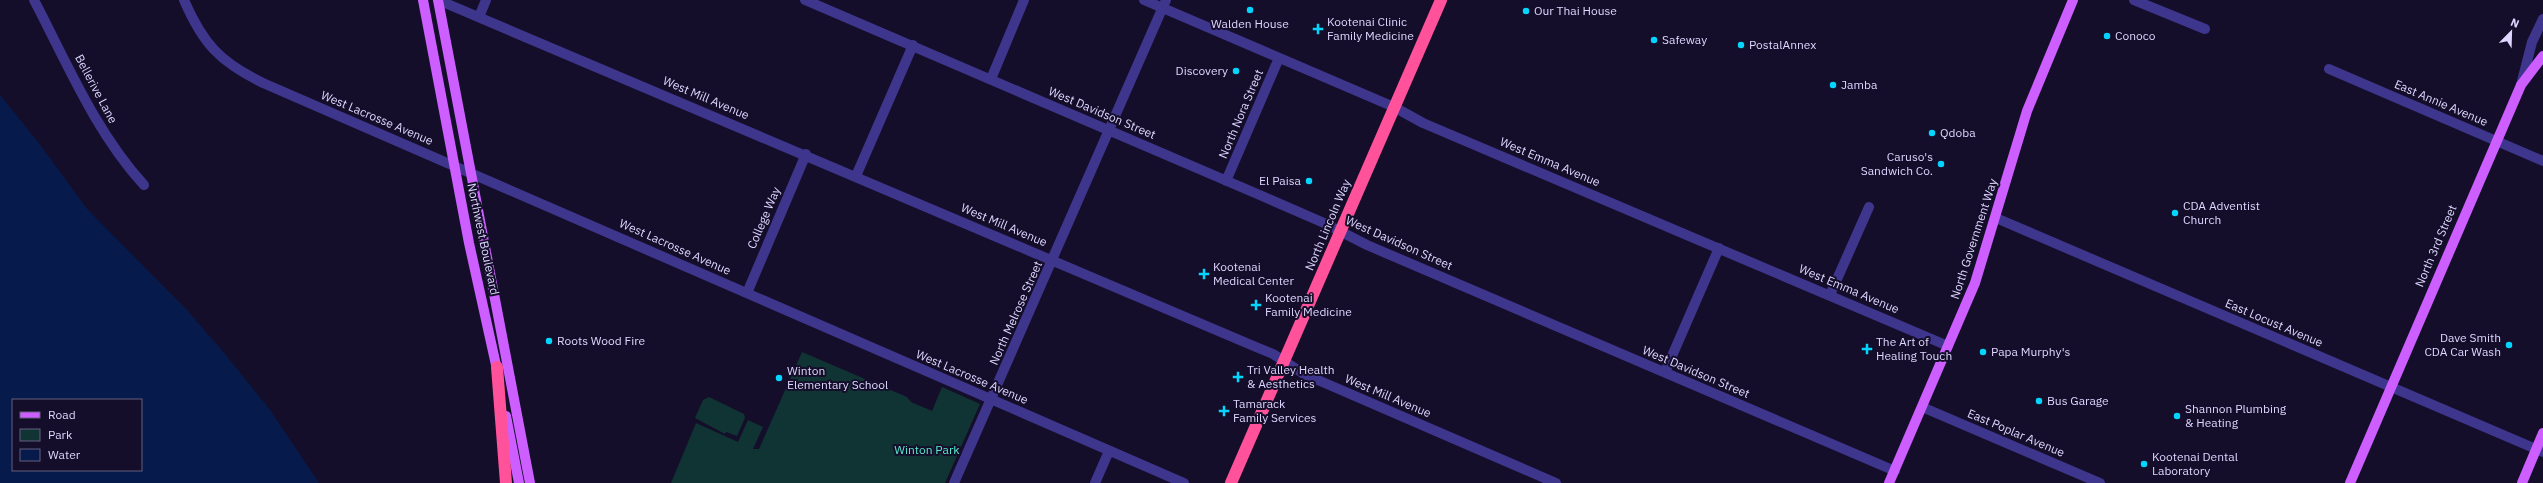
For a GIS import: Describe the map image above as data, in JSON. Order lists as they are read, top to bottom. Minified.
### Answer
{"streets":{"highway":["North Lincoln Way"],"main road":["Northwest Boulevard","North Government Way","North 3rd Street"],"street":["Bellerive Lane","West Mill Avenue","East Annie Avenue","West Davidson Street","North Nora Street","West Lacrosse Avenue","West Emma Avenue","College Way","North Melrose Street","East Locust Avenue","East Poplar Avenue"]},"crossings":[["West Mill Avenue","College Way"],["West Mill Avenue","North Lincoln Way"],["West Mill Avenue","Northwest Boulevard"],["West Mill Avenue","North Melrose Street"],["East Annie Avenue","North 3rd Street"],["West Davidson Street","North Nora Street"],["West Davidson Street","North Lincoln Way"],["West Davidson Street","North Government Way"],["West Davidson Street","North Melrose Street"],["North Nora Street","West Emma Avenue"],["West Lacrosse Avenue","College Way"],["West Lacrosse Avenue","Northwest Boulevard"],["West Lacrosse Avenue","North Melrose Street"],["West Emma Avenue","North Lincoln Way"],["West Emma Avenue","North Government Way"],["West Emma Avenue","North Melrose Street"],["North Government Way","East Locust Avenue"],["North Government Way","East Poplar Avenue"],["North 3rd Street","East Locust Avenue"]],"parks":["Winton Park"],"places":{"other":["Walden House","Our Thai House","Conoco","Safeway","PostalAnnex","Discovery","Jamba","Qdoba","Caruso's Sandwich Co.","El Paisa","CDA Adventist Church","Roots Wood Fire","Dave Smith CDA Car Wash","Papa Murphy's","Winton Elementary School","Bus Garage","Shannon Plumbing & Heating","Kootenai Dental Laboratory"],"health":["Kootenai Clinic Family Medicine","Kootenai Medical Center","Kootenai Family Medicine","The Art of Healing Touch","Tri Valley Health & Aesthetics","Tamarack Family Services"]},"legend":["Road","Park","Water"],"north":"top right"}
